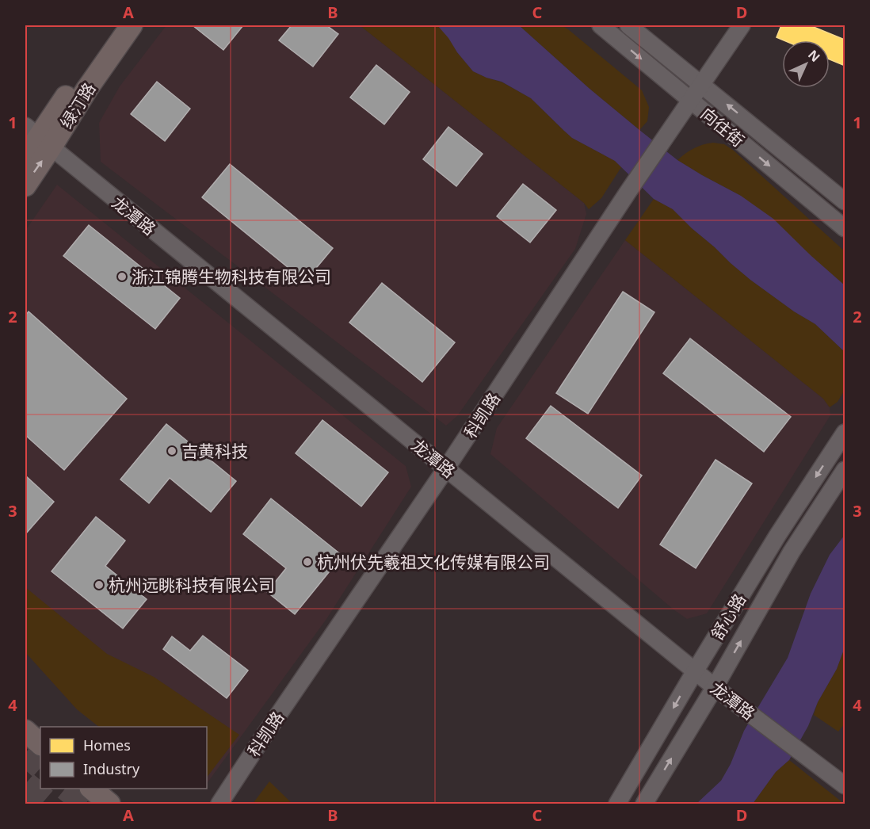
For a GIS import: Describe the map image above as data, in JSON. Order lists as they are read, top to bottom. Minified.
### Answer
{"streets":{"main road":["绿汀路"],"street":["向往街","龙潭路","科凯路","舒心路"]},"crossings":[["绿汀路","龙潭路"],["向往街","科凯路"],["龙潭路","科凯路"],["龙潭路","舒心路"]],"places":["浙江锦腾生物科技有限公司","吉黄科技","杭州伏先羲祖文化传媒有限公司","杭州远眺科技有限公司"],"legend":["Homes","Industry"],"north":"top right","grid":{"columns":["A","B","C","D"],"rows":["1","2","3","4"]}}
